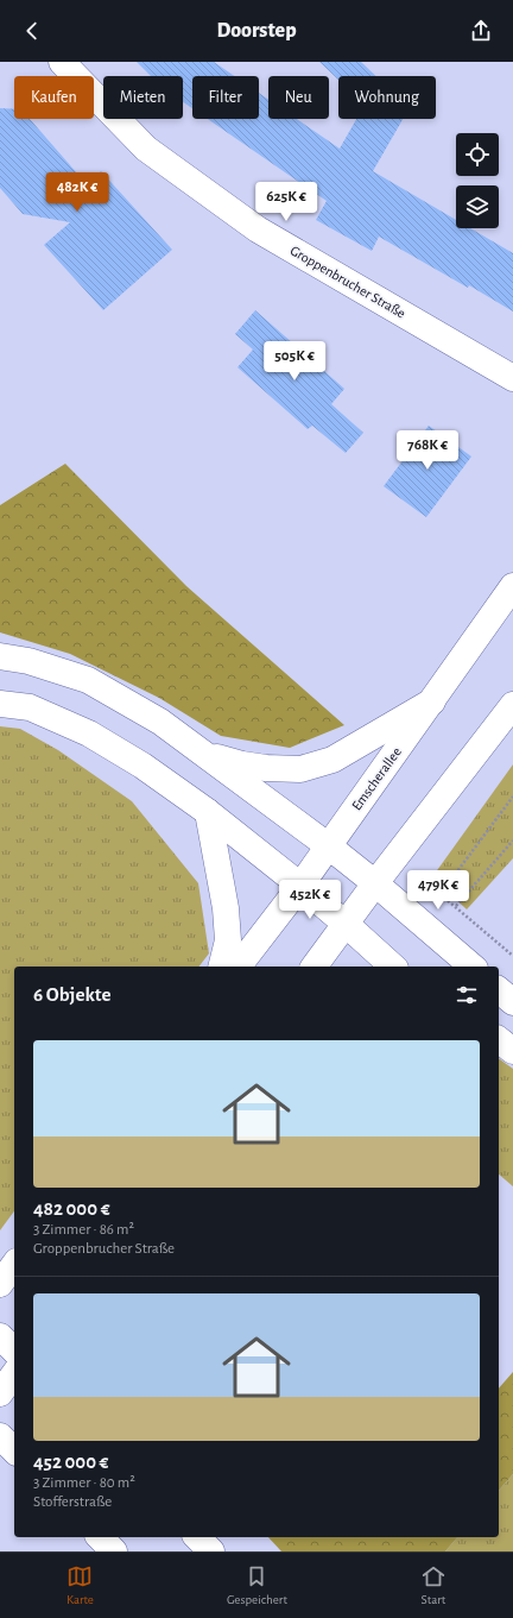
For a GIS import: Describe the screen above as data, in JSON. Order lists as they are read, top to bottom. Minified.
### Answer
{"streets":{"main road":["Groppenbrucher Straße","Emscherallee"]},"page":{"header":"Doorstep","chip":["Kaufen","Mieten","Filter","Neu","Wohnung"],"price":["482K €","625K €","505K €","768K €","479K €","452K €"],"heading":"6 Objekte","list":[{"name":"482 000 €","note":"3 Zimmer · 86 m² · Groppenbrucher Straße"},{"name":"452 000 €","note":"3 Zimmer · 80 m² · Stofferstraße"}],"tabs":["Karte","Gespeichert","Start"]}}
